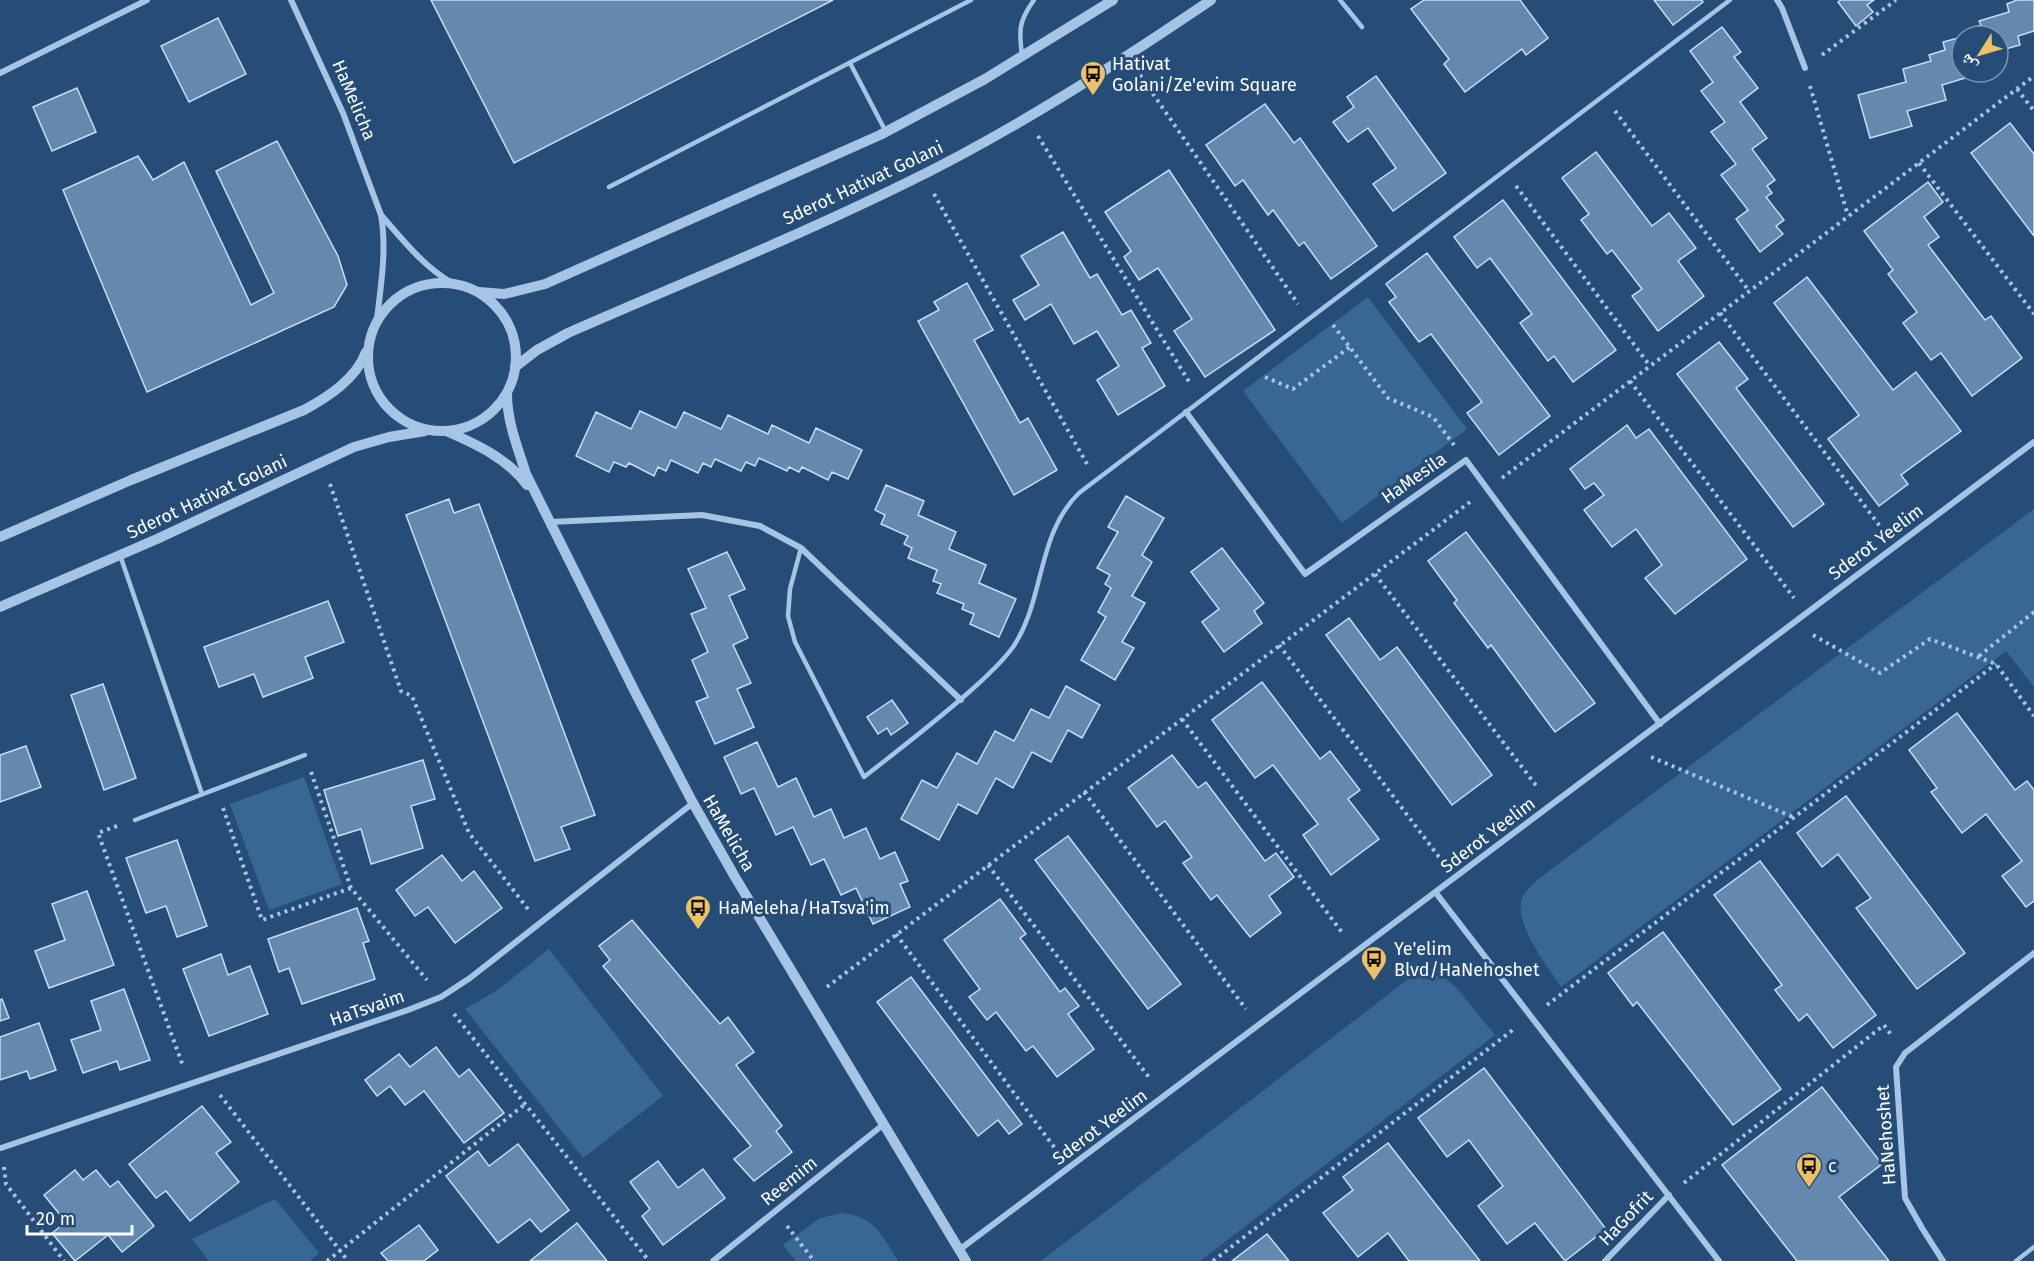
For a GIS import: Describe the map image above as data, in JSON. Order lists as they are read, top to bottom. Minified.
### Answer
{"streets":{"street":["HaMelicha","Sderot Hativat Golani","HaMesila","Sderot Yeelim","HaTsvaim","HaNehoshet","Reemim","HaGofrit"]},"crossings":[["HaMelicha","Sderot Hativat Golani"],["HaMelicha","Sderot Yeelim"],["HaMelicha","HaTsvaim"],["HaMelicha","Reemim"],["HaMesila","Sderot Yeelim"]],"places":{"bus stop":["Hativat Golani/Ze'evim Square","HaMeleha/HaTsva'im","Ye'elim Blvd/HaNehoshet","с"]},"scale_bar":"20 m","north":"bottom left"}
